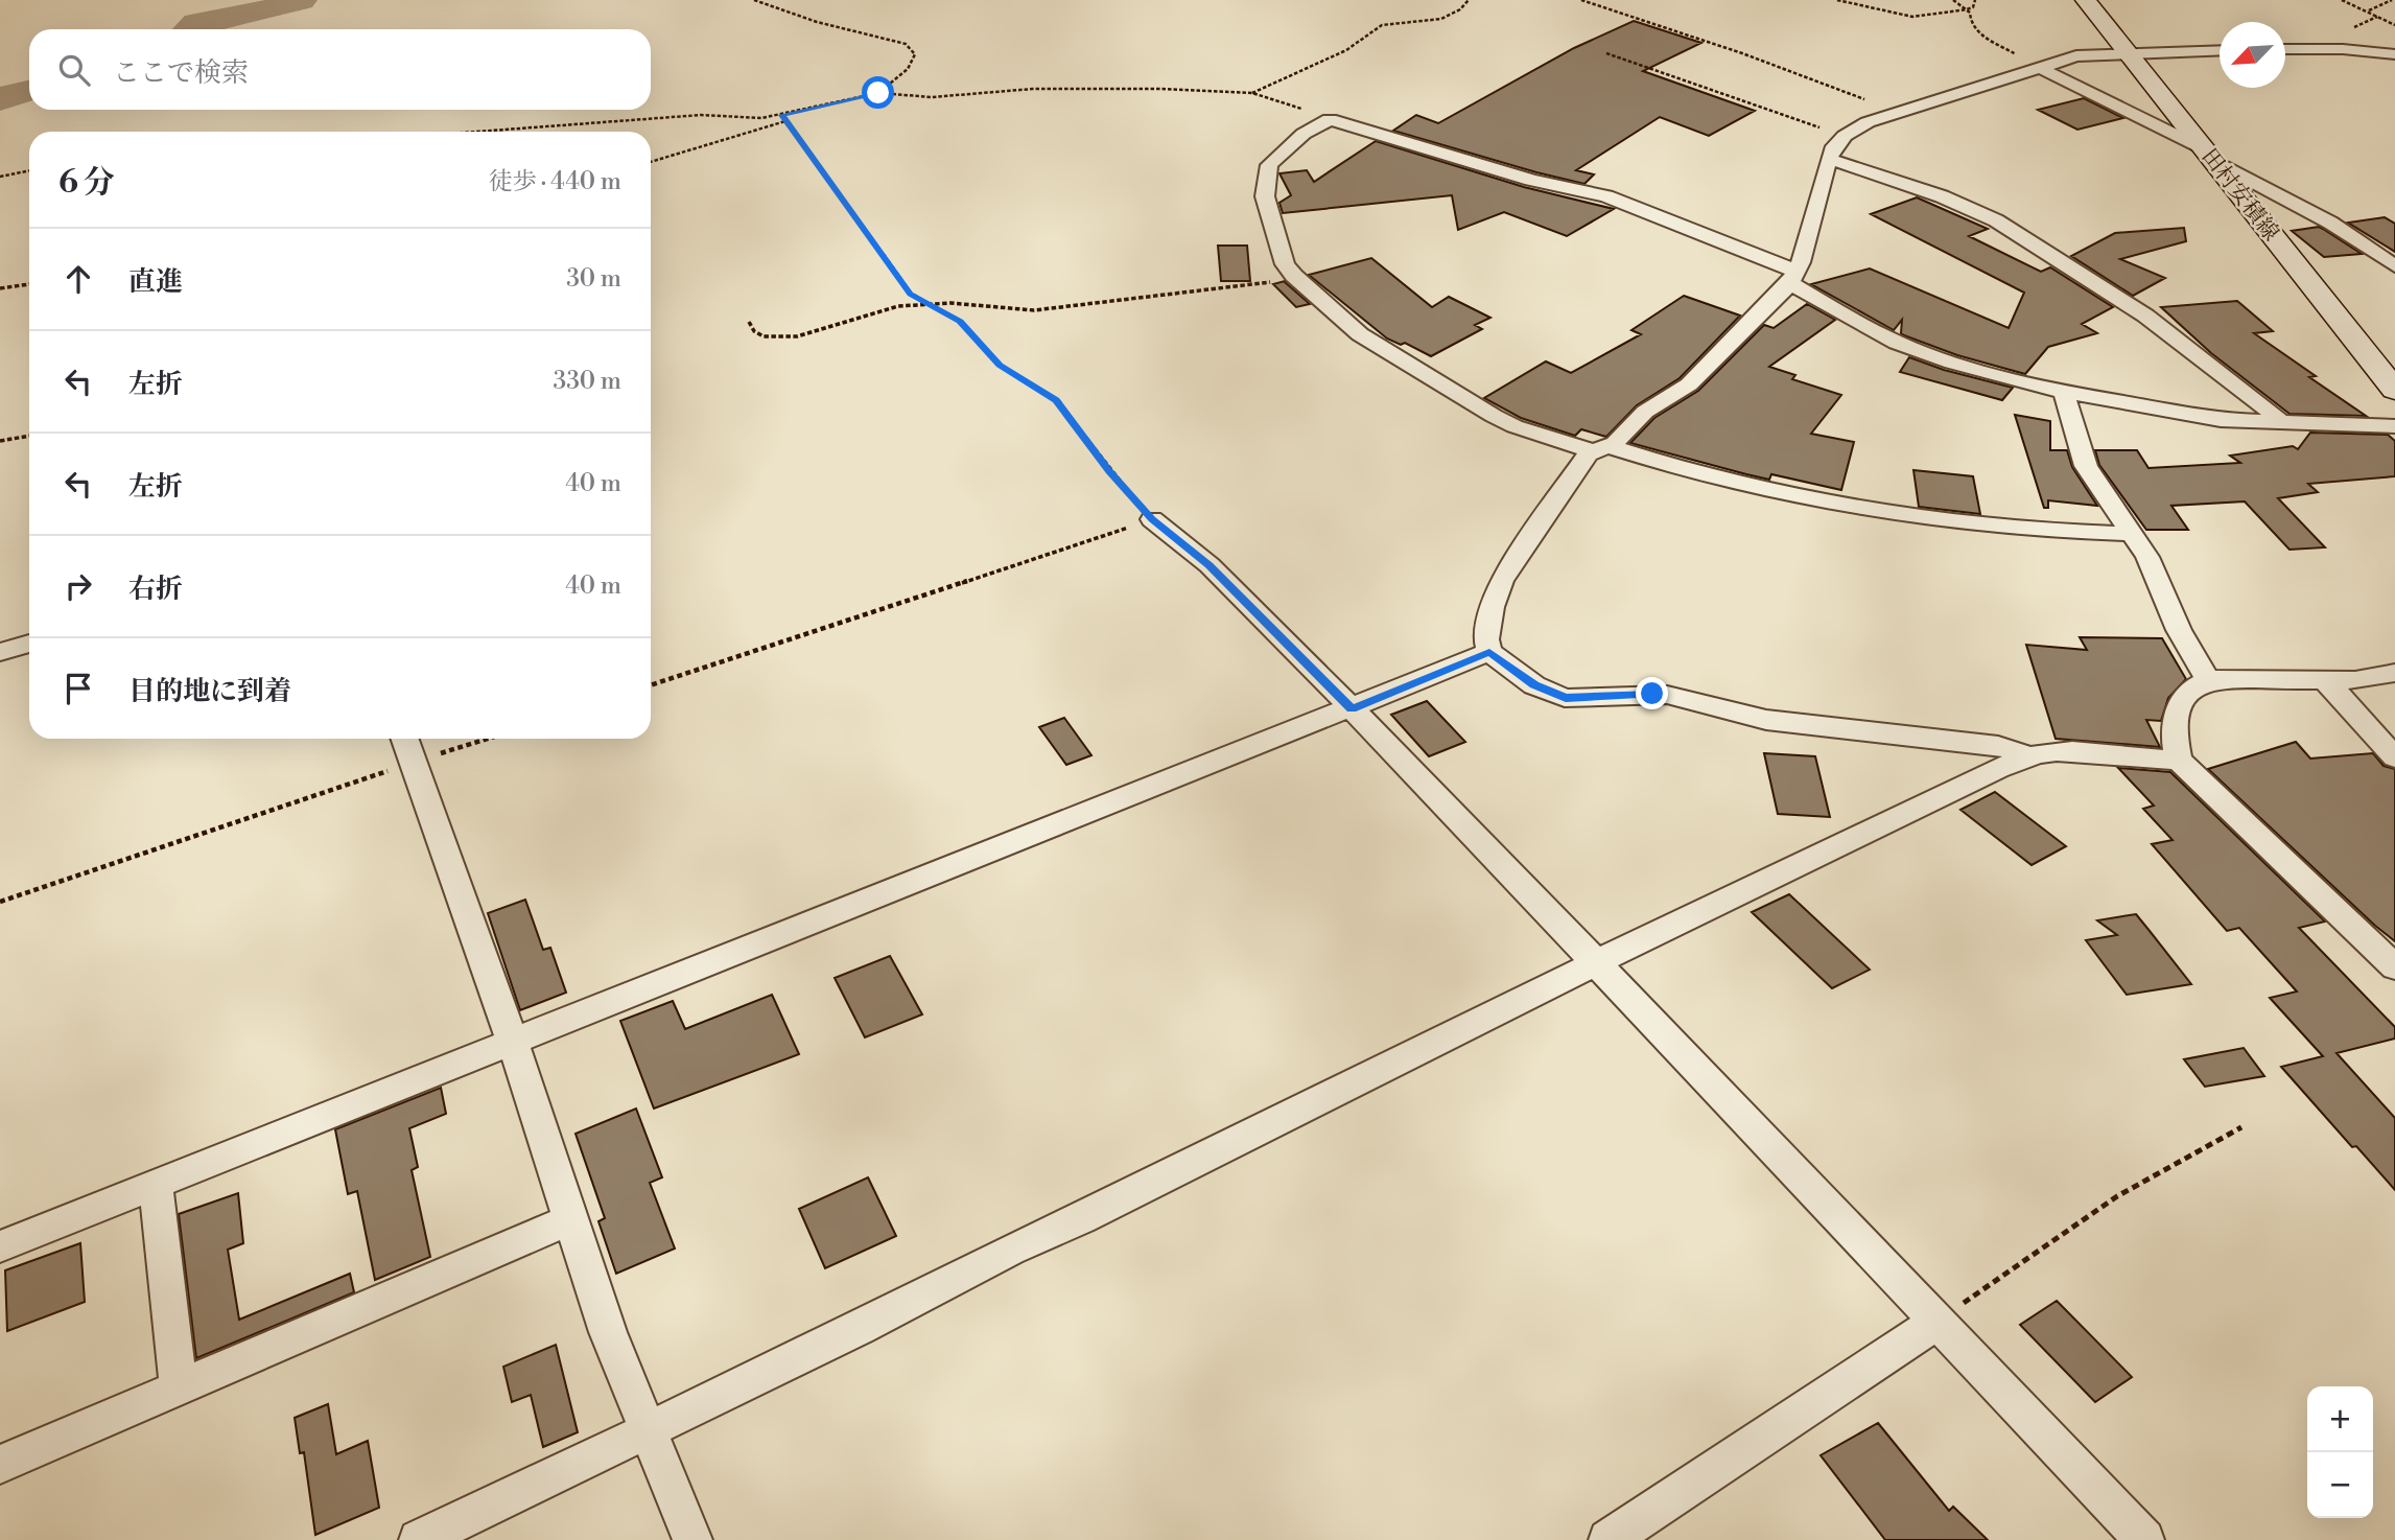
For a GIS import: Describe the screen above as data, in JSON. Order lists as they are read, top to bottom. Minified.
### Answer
{"streets":{"main road":["田村安積線"]},"north":"bottom left","page":{"search":"ここで検索","heading":["6 分","徒歩 · 440 m"],"list":[["直進","30 m"],["左折","330 m"],["左折","40 m"],["右折","40 m"],"目的地に到着"],"map_buttons":["+","−"]}}
